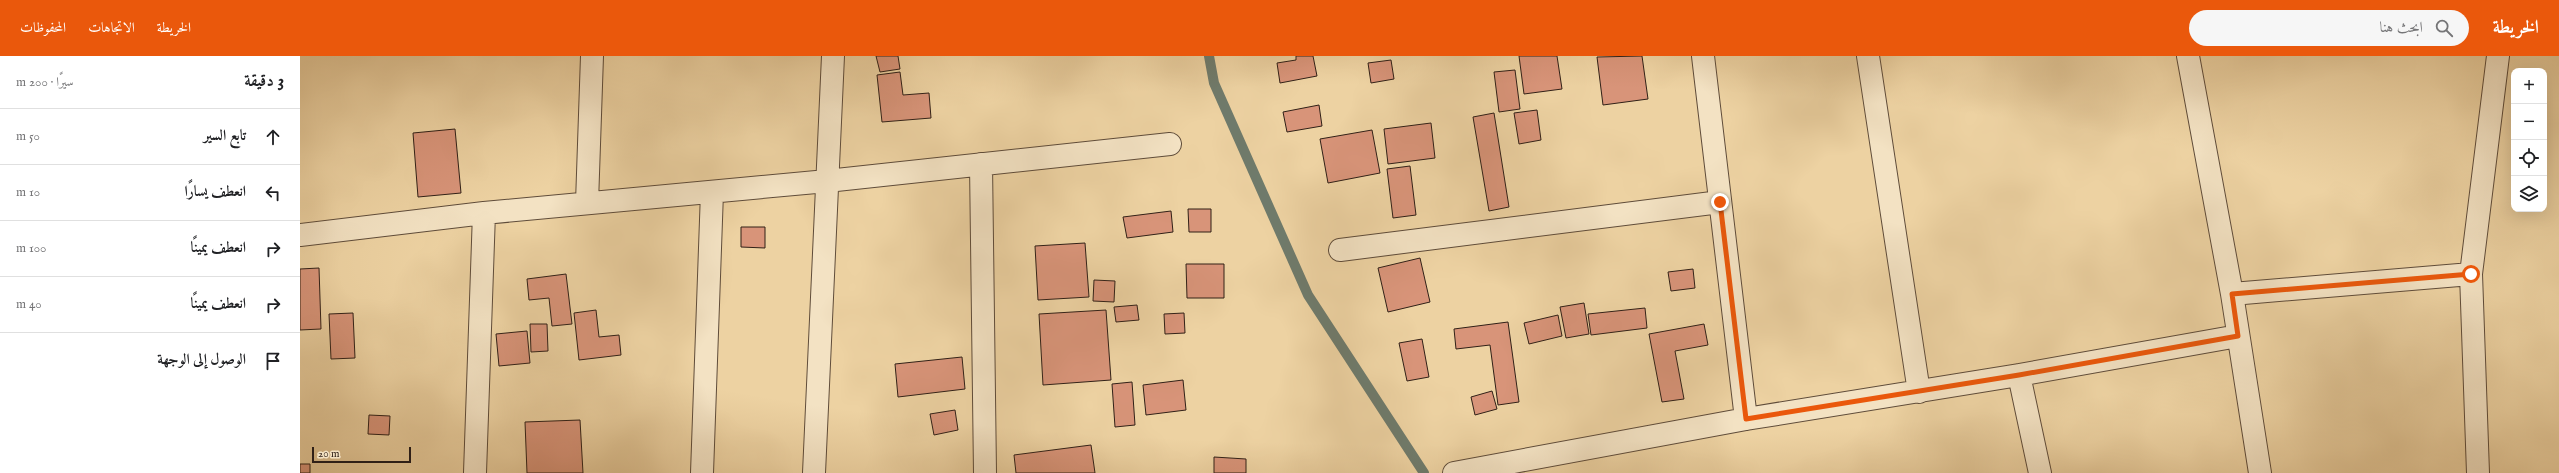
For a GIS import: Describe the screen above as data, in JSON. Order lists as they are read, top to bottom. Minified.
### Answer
{"scale_bar":"20 m","page":{"header":"الخريطة","search":"ابحث هنا","nav":["الخريطة","الاتجاهات","المحفوظات"],"heading":["3 دقيقة","سيرًا · 200 m"],"map_buttons":["+","−"],"list":[["تابع السير","50 m"],["انعطف يسارًا","10 m"],["انعطف يمينًا","100 m"],["انعطف يمينًا","40 m"],"الوصول إلى الوجهة"],"scale":"20 m"}}
